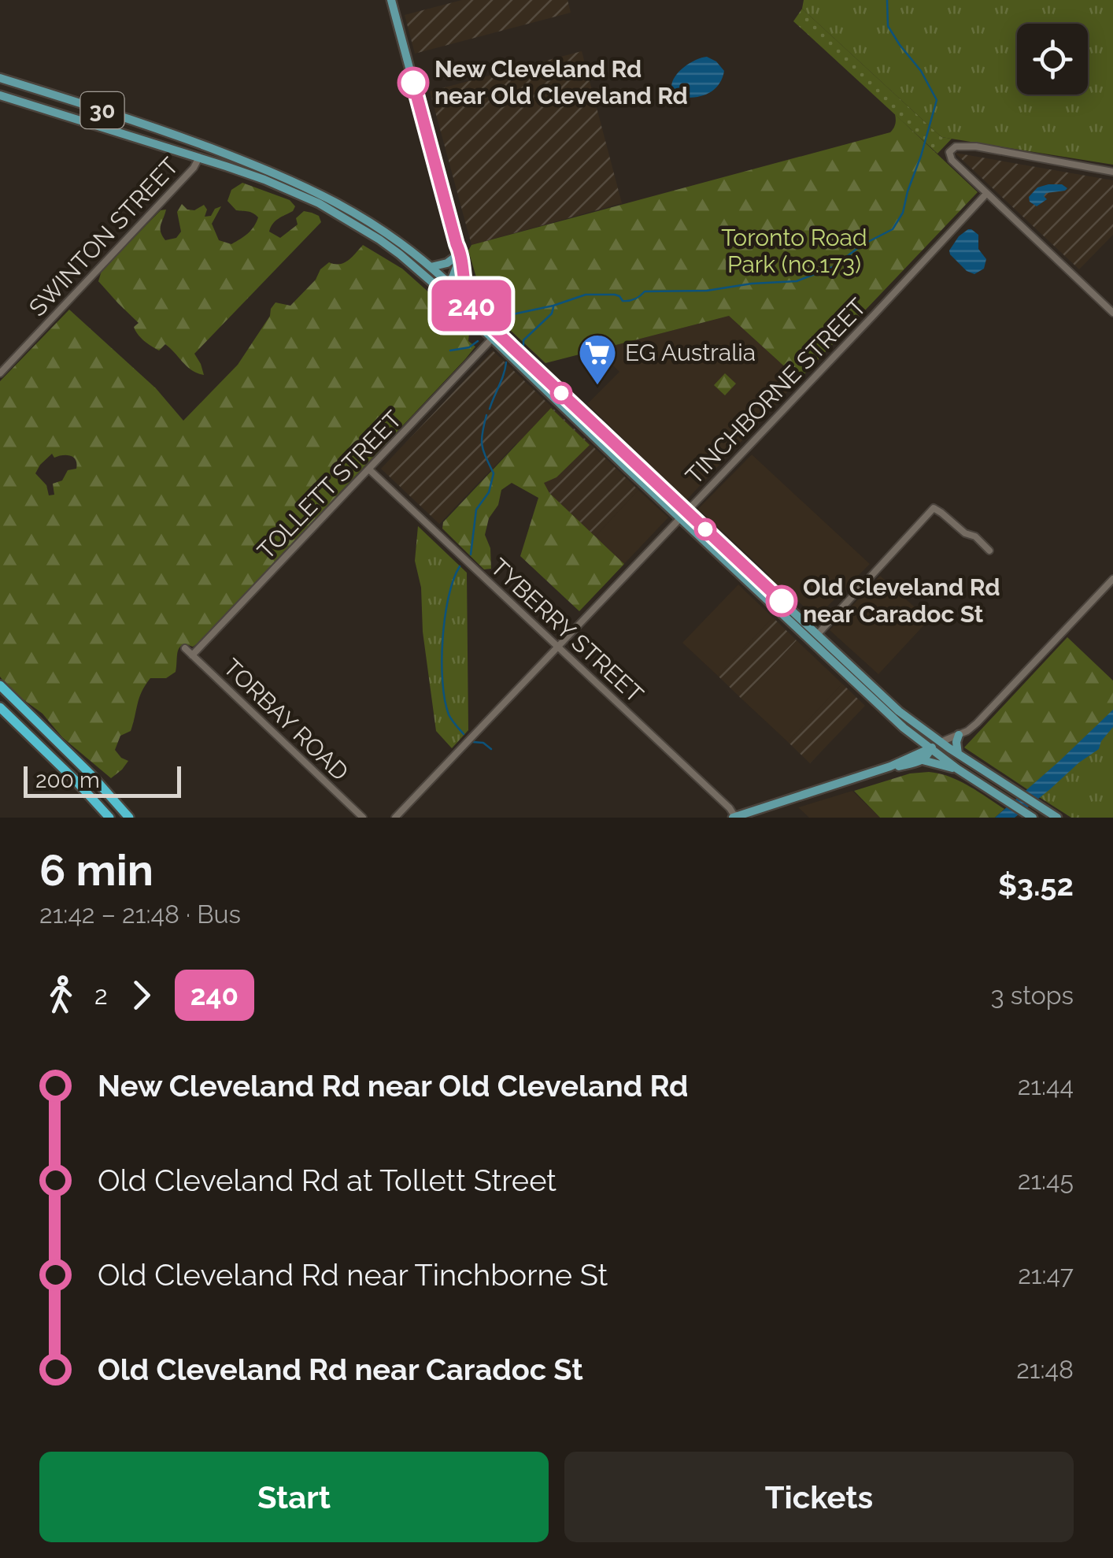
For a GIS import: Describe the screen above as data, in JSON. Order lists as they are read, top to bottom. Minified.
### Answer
{"streets":{"main road":["30"],"street":["SWINTON STREET","TINCHBORNE STREET","TOLLETT STREET","TYBERRY STREET","TORBAY ROAD"]},"crossings":[["30","SWINTON STREET"],["TINCHBORNE STREET","TYBERRY STREET"],["TOLLETT STREET","TYBERRY STREET"],["TOLLETT STREET","TORBAY ROAD"]],"parks":["Toronto Road Park (no.173)"],"places":{"other":["New Cleveland Rd near Old Cleveland Rd","Old Cleveland Rd near Caradoc St"],"supermarket":["EG Australia"]},"lines":["bus line 240"],"scale_bar":"200 m","page":{"on_map":"240","scale":"200 m","heading":["6 min","21:42 – 21:48 · Bus","$3.52"],"legs":["2","240","3 stops"],"list":[{"name":"New Cleveland Rd near Old Cleveland Rd","value":"21:44"},{"name":"Old Cleveland Rd at Tollett Street","value":"21:45"},{"name":"Old Cleveland Rd near Tinchborne St","value":"21:47"},{"name":"Old Cleveland Rd near Caradoc St","value":"21:48"}],"buttons":["Start","Tickets"]}}
